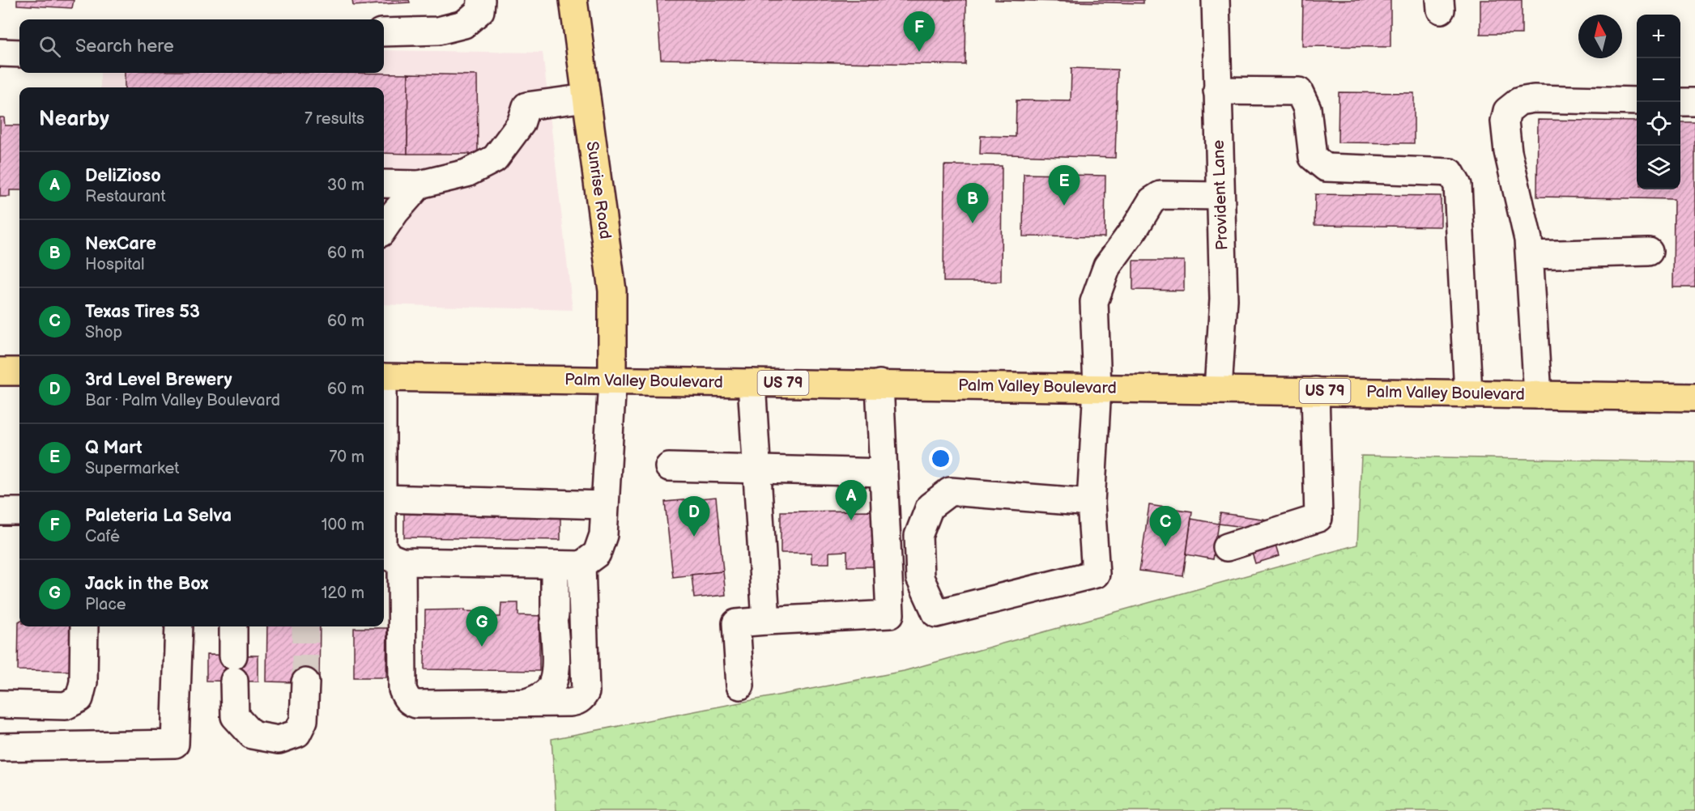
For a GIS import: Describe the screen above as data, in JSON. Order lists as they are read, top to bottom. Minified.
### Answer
{"streets":{"main road":["Sunrise Road","Palm Valley Boulevard","US 79"],"street":["Provident Lane"]},"crossings":[["Sunrise Road","Palm Valley Boulevard"],["Provident Lane","Palm Valley Boulevard"]],"north":"top","page":{"pins":["F","E","B","A","D","C","G"],"map_buttons":["+","−"],"search":"Search here","heading":["Nearby","7 results"],"list":[{"mark":"A","name":"DeliZioso","note":"Restaurant","value":"30 m"},{"mark":"B","name":"NexCare","note":"Hospital","value":"60 m"},{"mark":"C","name":"Texas Tires 53","note":"Shop","value":"60 m"},{"mark":"D","name":"3rd Level Brewery","note":"Bar · Palm Valley Boulevard","value":"60 m"},{"mark":"E","name":"Q Mart","note":"Supermarket","value":"70 m"},{"mark":"F","name":"Paleteria La Selva","note":"Café","value":"100 m"},{"mark":"G","name":"Jack in the Box","note":"Place","value":"120 m"}]}}
